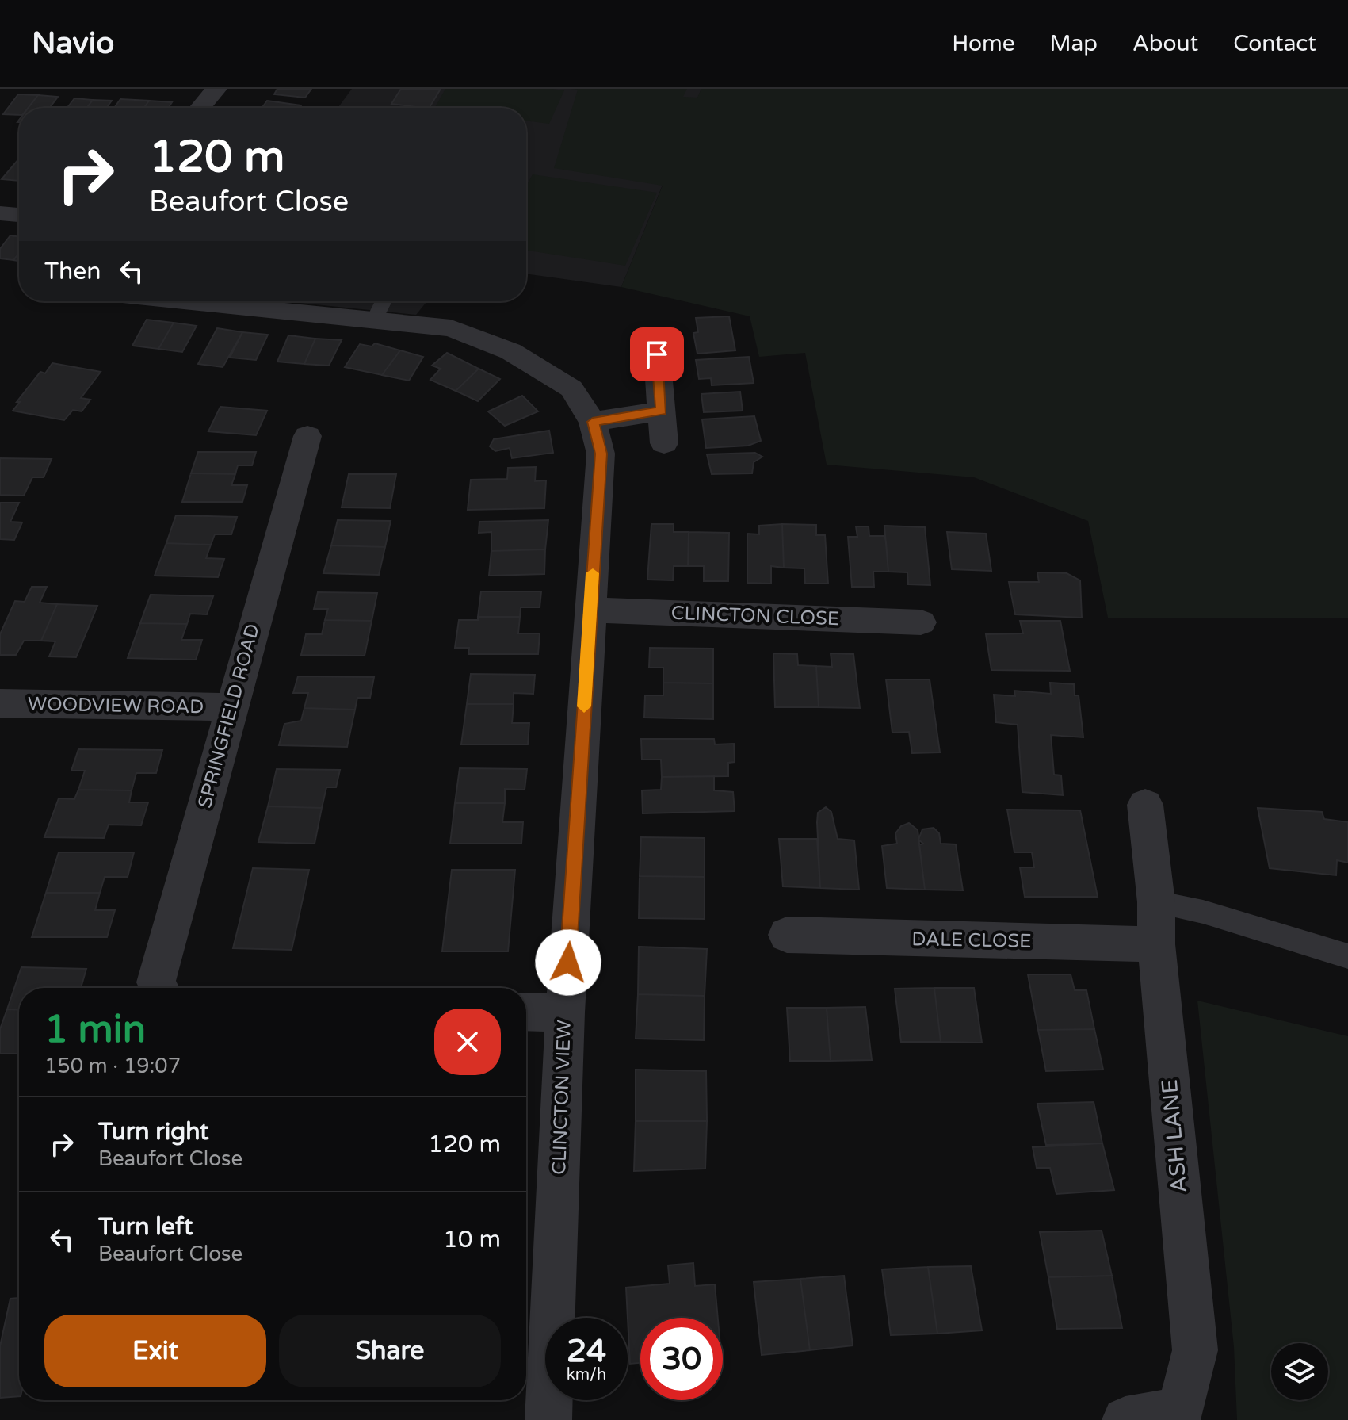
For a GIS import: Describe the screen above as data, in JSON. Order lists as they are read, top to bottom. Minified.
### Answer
{"streets":{"street":["CLINCTON CLOSE","WOODVIEW ROAD","SPRINGFIELD ROAD","DALE CLOSE","CLINCTON VIEW","ASH LANE"]},"crossings":[["CLINCTON CLOSE","CLINCTON VIEW"],["WOODVIEW ROAD","SPRINGFIELD ROAD"],["DALE CLOSE","ASH LANE"]],"page":{"header":"Navio","nav":["Home","Map","About","Contact"],"turn":["120 m","Beaufort Close"],"then":"Then","heading":["1 min","150 m · 19:07"],"list":[{"name":"Turn right","note":"Beaufort Close","value":"120 m"},{"name":"Turn left","note":"Beaufort Close","value":"10 m"}],"buttons":["Exit","Share"],"speed":"24 km/h","limit":"30"}}
